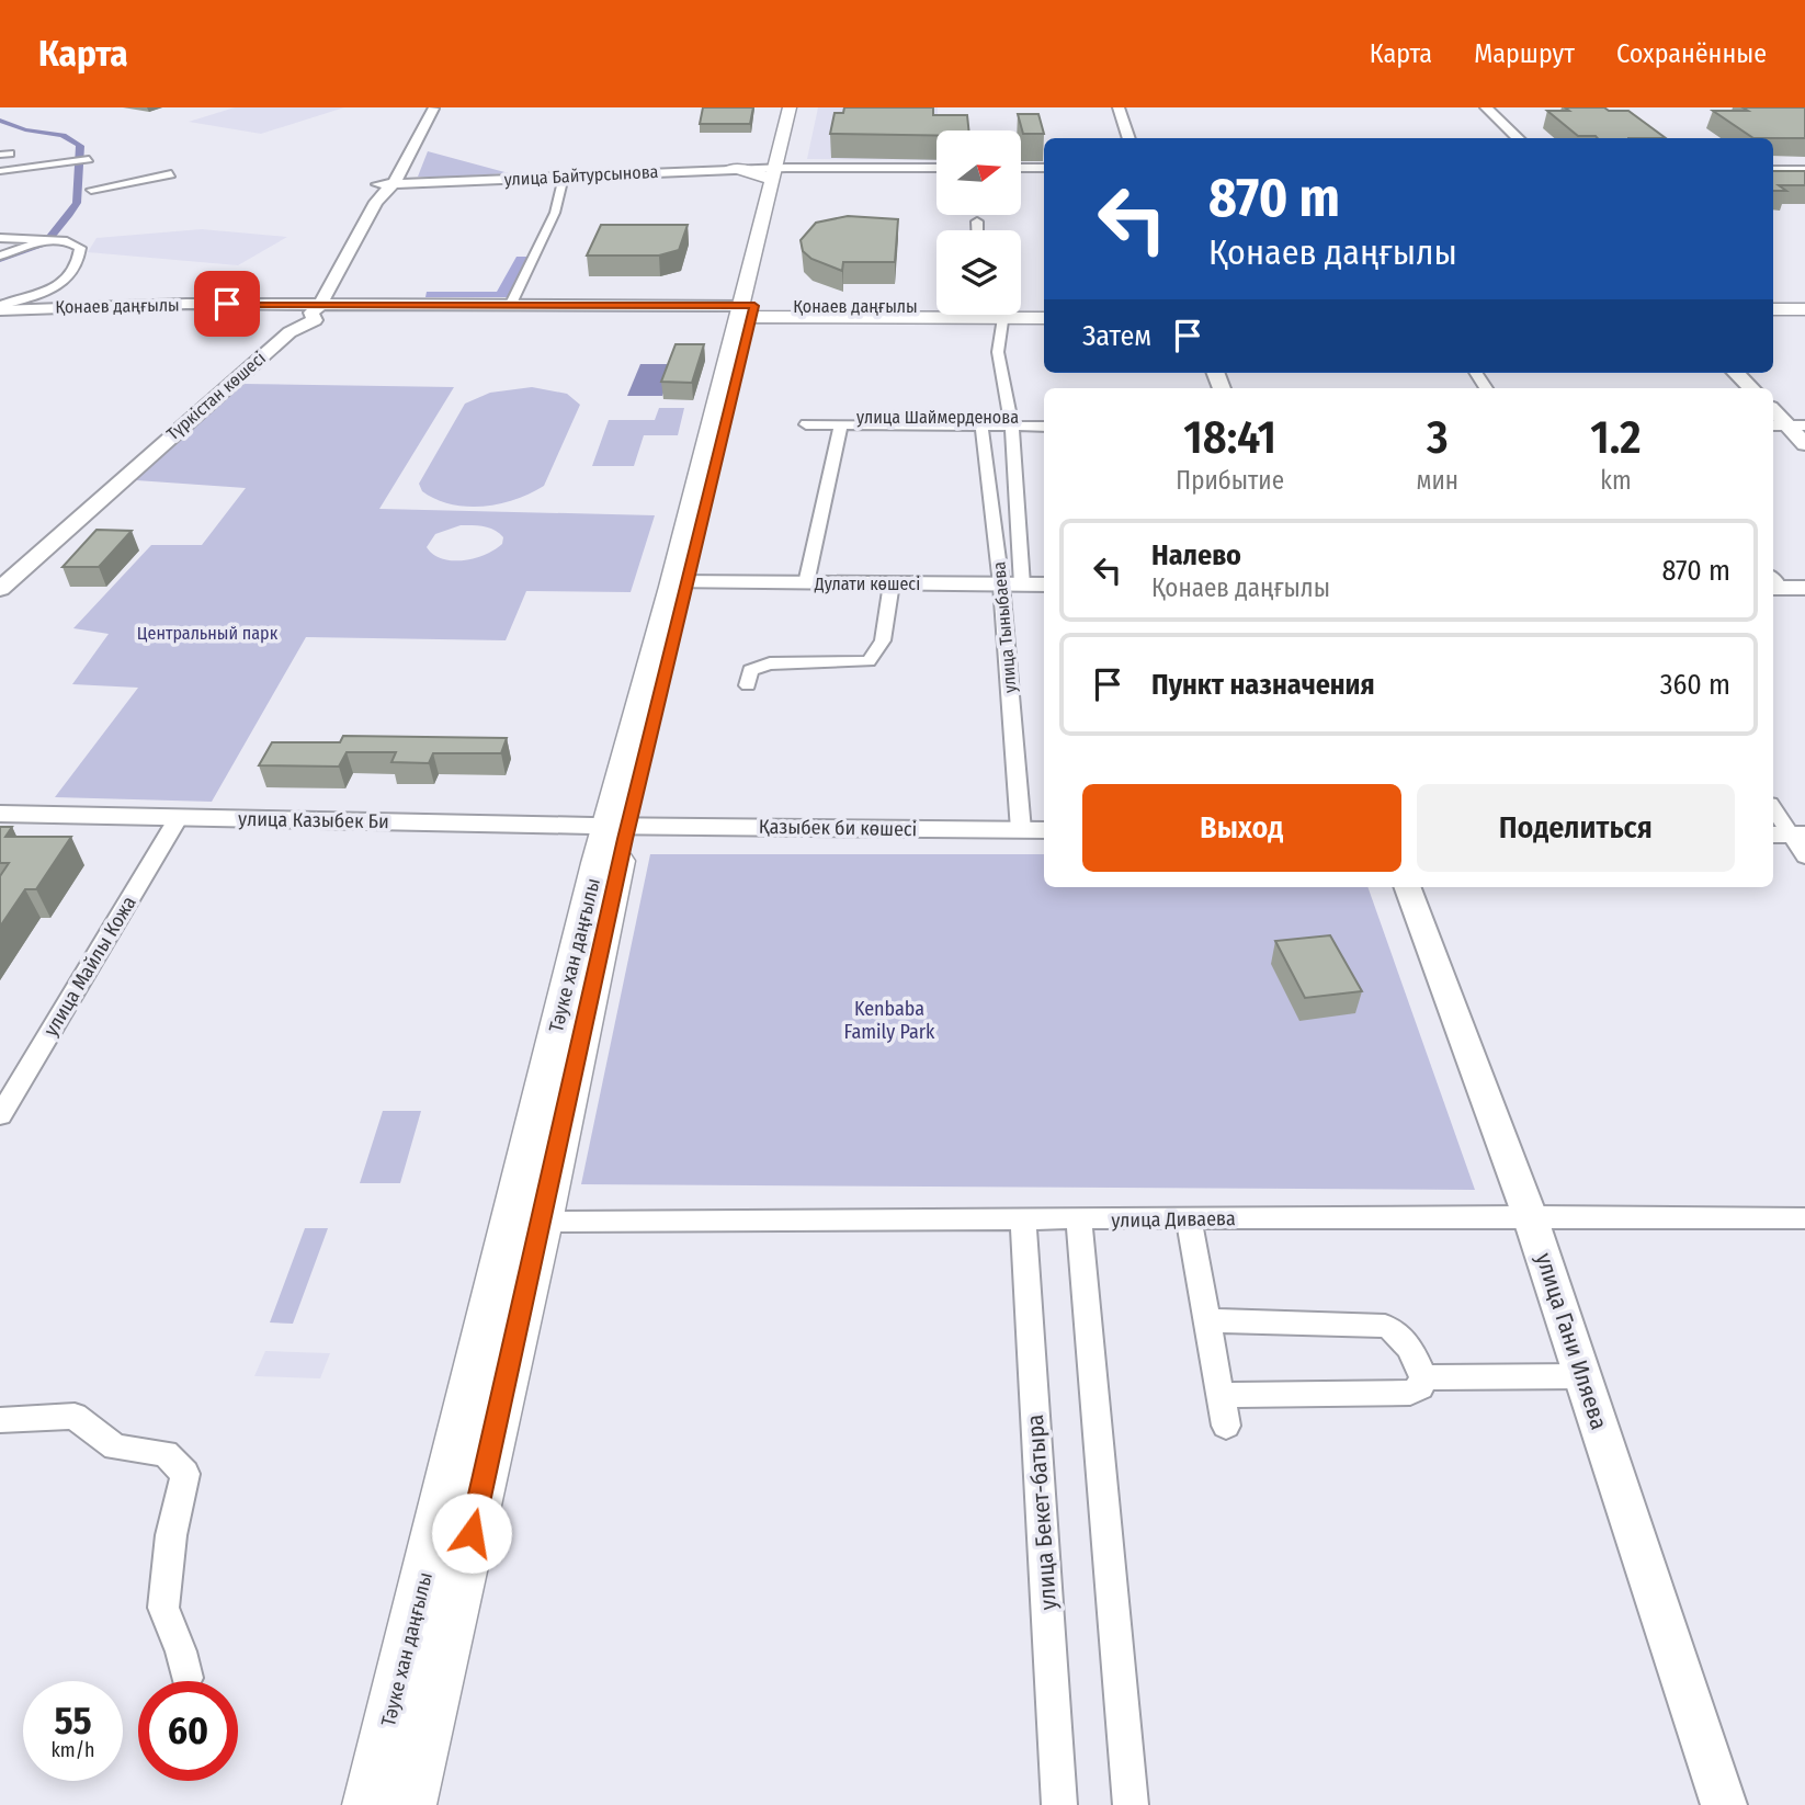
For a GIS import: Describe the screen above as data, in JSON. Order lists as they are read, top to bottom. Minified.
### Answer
{"streets":{"main road":["улица Байтурсынова","Қонаев даңғылы","Түркістан көшесі","Дулати көшесі","улица Казыбек Би","Қазыбек би көшесі","Тәуке хан даңғылы"],"street":["улица Шаймерденова","улица Тыныбаева","улица Майлы Кожа","улица Диваева","улица Гани Иляева","улица Бекет-батыра"]},"crossings":[["улица Байтурсынова","Түркістан көшесі"],["Қонаев даңғылы","Түркістан көшесі"],["Қонаев даңғылы","Тәуке хан даңғылы"],["улица Шаймерденова","улица Тыныбаева"],["Дулати көшесі","улица Тыныбаева"],["Дулати көшесі","Тәуке хан даңғылы"],["улица Тыныбаева","Қазыбек би көшесі"],["улица Казыбек Би","Қазыбек би көшесі"],["улица Казыбек Би","Тәуке хан даңғылы"],["улица Казыбек Би","улица Майлы Кожа"],["Қазыбек би көшесі","Тәуке хан даңғылы"],["Тәуке хан даңғылы","улица Диваева"],["улица Диваева","улица Гани Иляева"],["улица Диваева","улица Бекет-батыра"]],"parks":["Центральный парк","Kenbaba Family Park"],"north":"right","page":{"header":"Карта","nav":["Карта","Маршрут","Сохранённые"],"turn":["870 m","Қонаев даңғылы"],"then":"Затем","eta":["18:41","Прибытие","3","мин","1.2","km"],"list":[{"name":"Налево","note":"Қонаев даңғылы","value":"870 m"},{"name":"Пункт назначения","value":"360 m"}],"buttons":["Выход","Поделиться"],"speed":"55 km/h","limit":"60"}}
